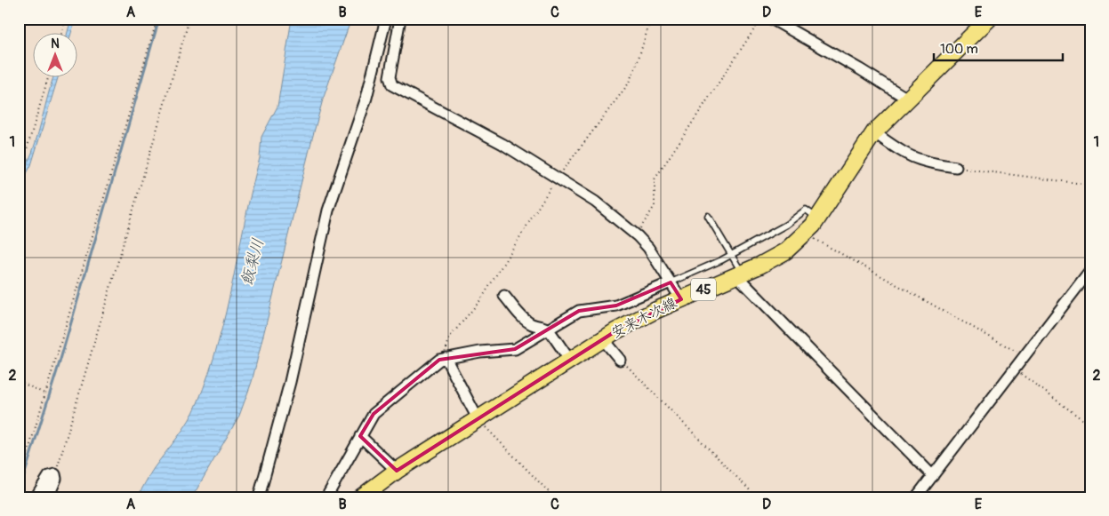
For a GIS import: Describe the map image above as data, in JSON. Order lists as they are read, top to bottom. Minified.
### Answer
{"streets":{"main road":["45","安来木次線"]},"water":["飯梨川"],"scale_bar":"100 m","north":"top","grid":{"columns":["A","B","C","D","E"],"rows":["1","2"]}}
